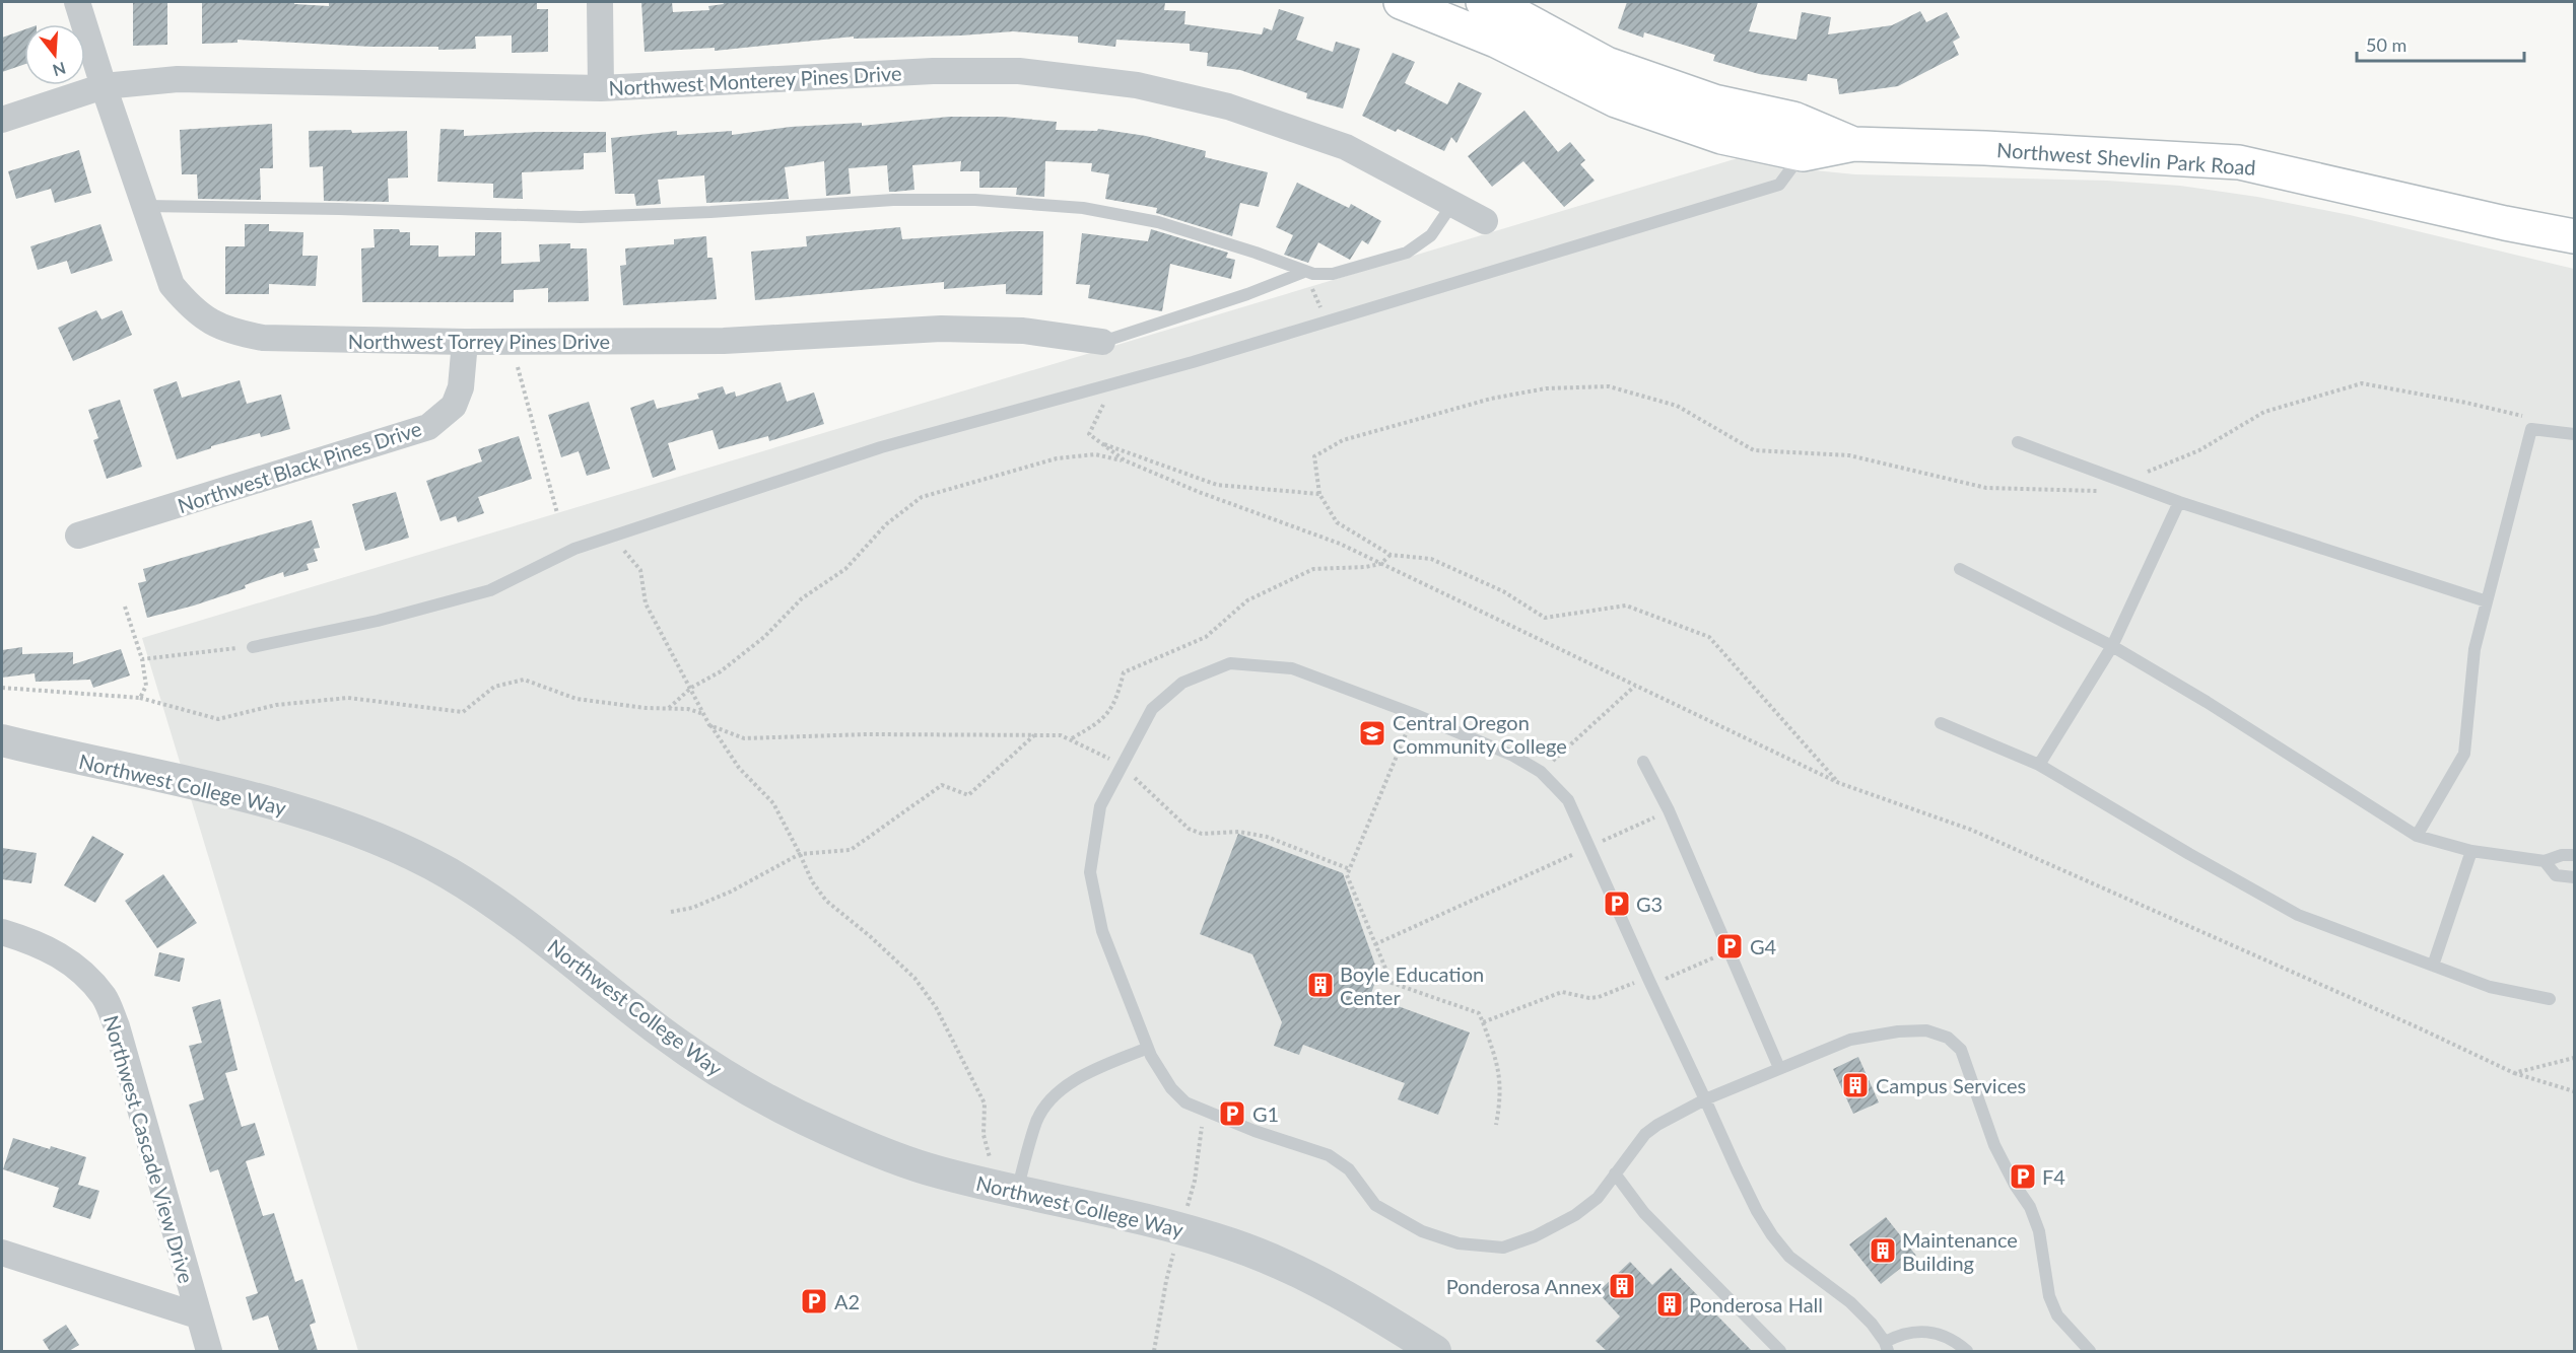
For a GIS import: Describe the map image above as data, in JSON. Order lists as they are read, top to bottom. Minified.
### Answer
{"streets":{"main road":["Northwest Shevlin Park Road"],"street":["Northwest Monterey Pines Drive","Northwest Torrey Pines Drive","Northwest Black Pines Drive","Northwest College Way","Northwest Cascade View Drive"]},"crossings":[["Northwest Monterey Pines Drive","Northwest Torrey Pines Drive"],["Northwest Torrey Pines Drive","Northwest Black Pines Drive"]],"places":{"school or university":["Central Oregon Community College"],"parking":["G3","G4","G1","F4","A2"],"building":["Boyle Education Center","Campus Services","Maintenance Building","Ponderosa Annex","Ponderosa Hall"]},"scale_bar":"50 m","north":"bottom"}
